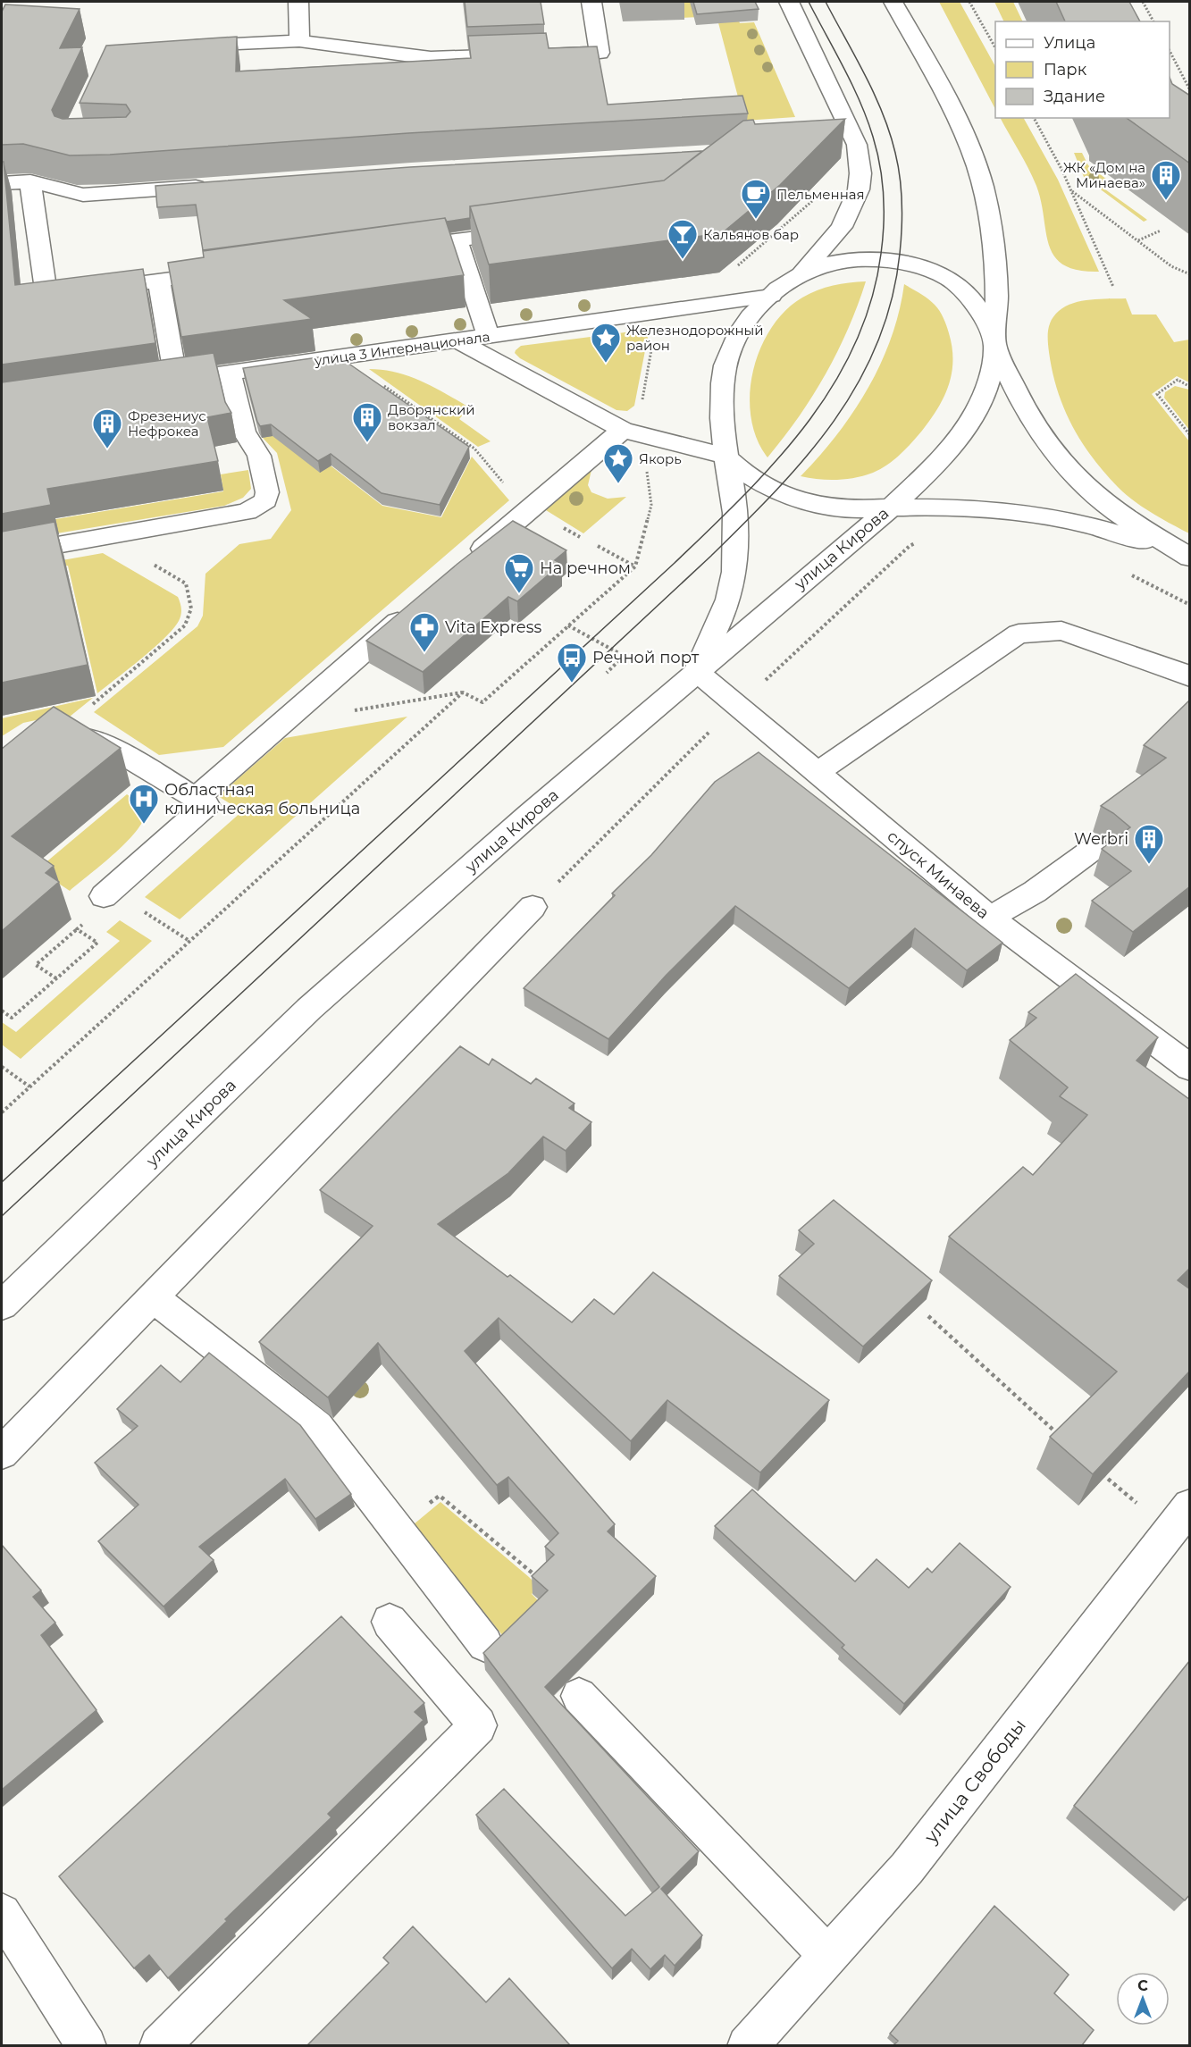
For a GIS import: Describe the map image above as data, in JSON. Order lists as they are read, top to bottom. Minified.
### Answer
{"streets":{"main road":["улица 3 Интернационала","улица Кирова","спуск Минаева","улица Свободы"]},"crossings":[["улица Кирова","спуск Минаева"]],"places":{"building":["ЖК «Дом на Минаева»","Дворянский вокзал","Фрезениус Нефрокеа","Werbri"],"cafe":["Пельменная"],"bar":["Кальянов бар"],"place":["Железнодорожный район","Якорь"],"supermarket":["На речном"],"pharmacy":["Vita Express"],"bus stop":["Речной порт"],"hospital":["Областная клиническая больница"]},"legend":["Улица","Парк","Здание"],"north":"top"}
